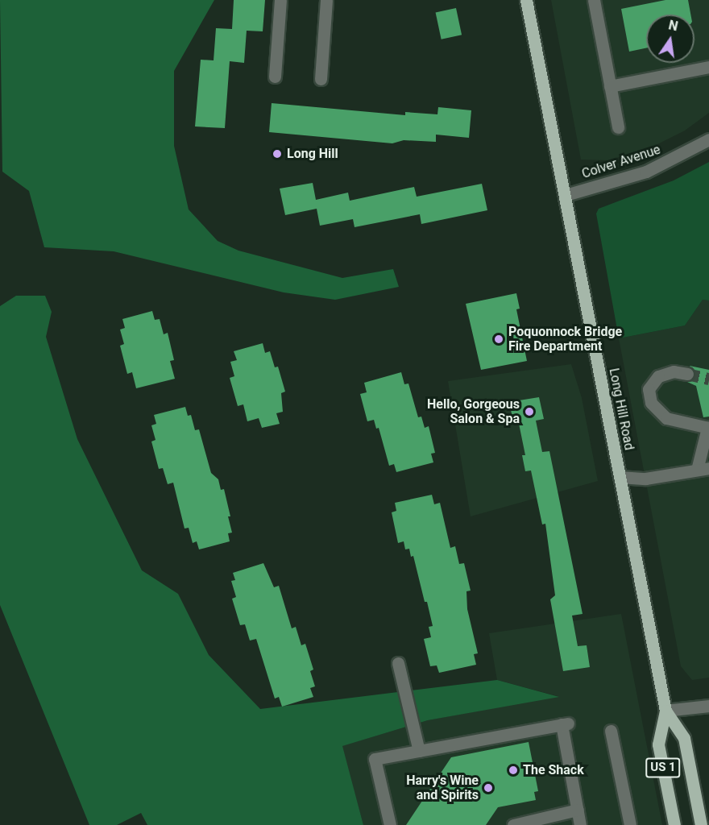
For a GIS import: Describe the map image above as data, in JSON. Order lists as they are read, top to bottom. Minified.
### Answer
{"streets":{"main road":["Long Hill Road","US 1"],"street":["Colver Avenue"]},"crossings":[["Colver Avenue","Long Hill Road"]],"places":["Long Hill","Poquonnock Bridge Fire Department","Hello, Gorgeous Salon & Spa","The Shack","Harry's Wine and Spirits"],"north":"top"}
